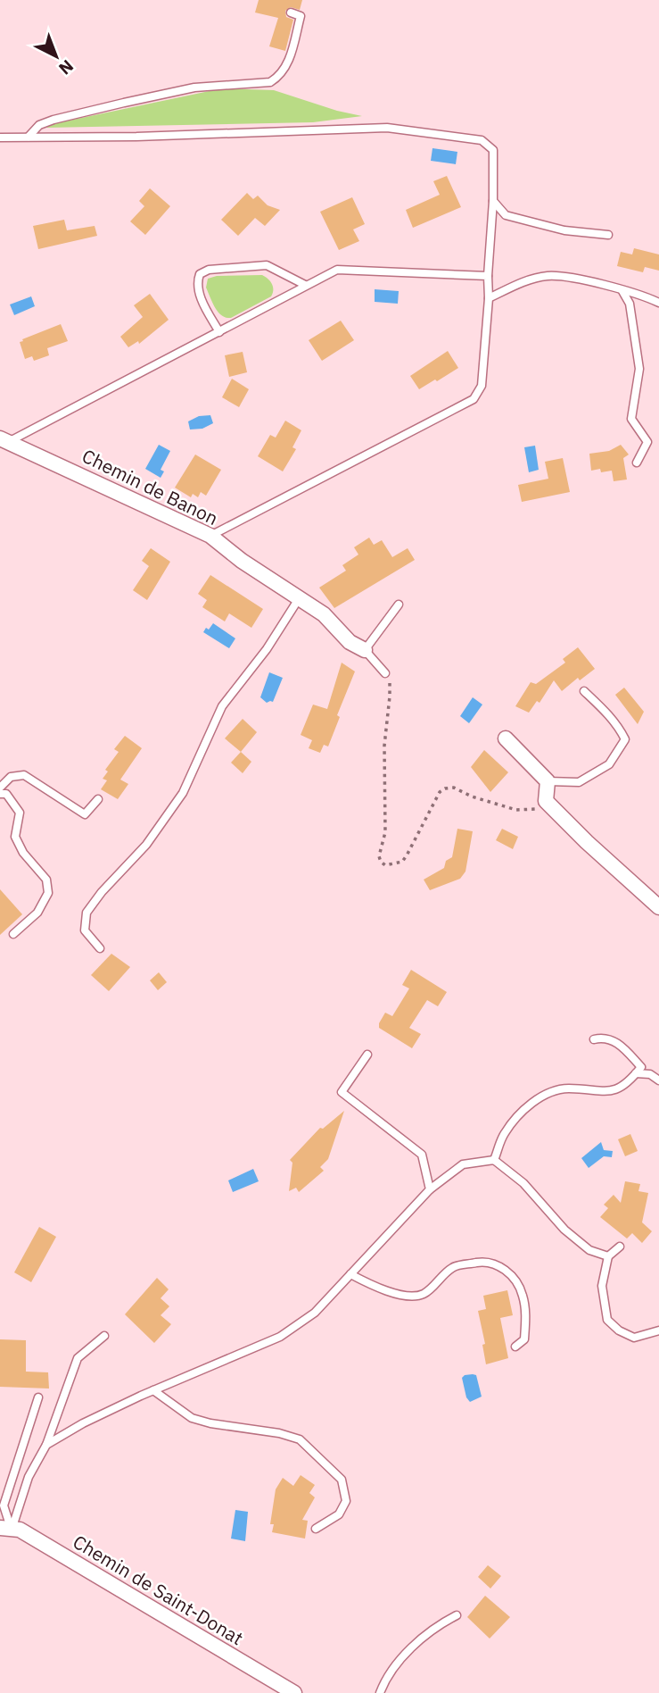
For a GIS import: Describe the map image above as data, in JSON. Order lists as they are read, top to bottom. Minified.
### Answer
{"streets":{"street":["Chemin de Banon","Chemin de Saint-Donat"]},"north":"bottom right"}
